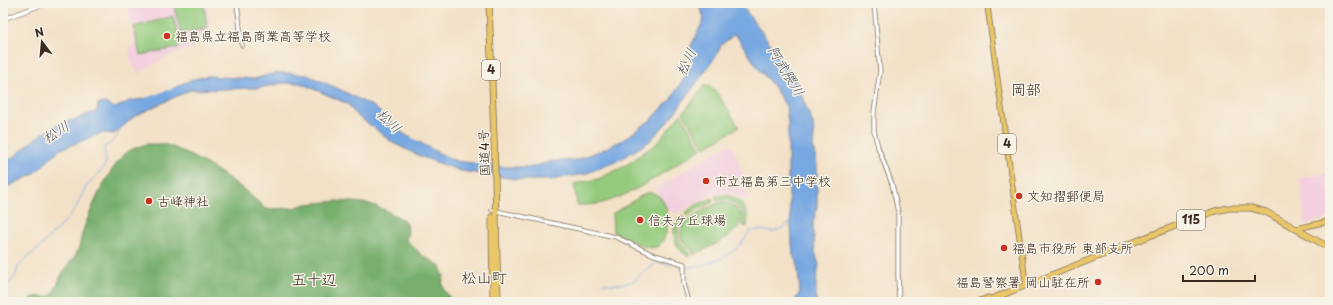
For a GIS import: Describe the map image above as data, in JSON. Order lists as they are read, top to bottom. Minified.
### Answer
{"streets":{"highway":["4","国道4号","115"]},"crossings":[["4","115"]],"districts":["岡部","松山町","五十辺"],"water":["松川","阿武隈川"],"places":["福島県立福島商業高等学校","市立福島第三中学校","文知摺郵便局","古峰神社","信夫ケ丘球場","福島市役所 東部支所","福島警察署 岡山駐在所"],"scale_bar":"200 m","north":"top"}
